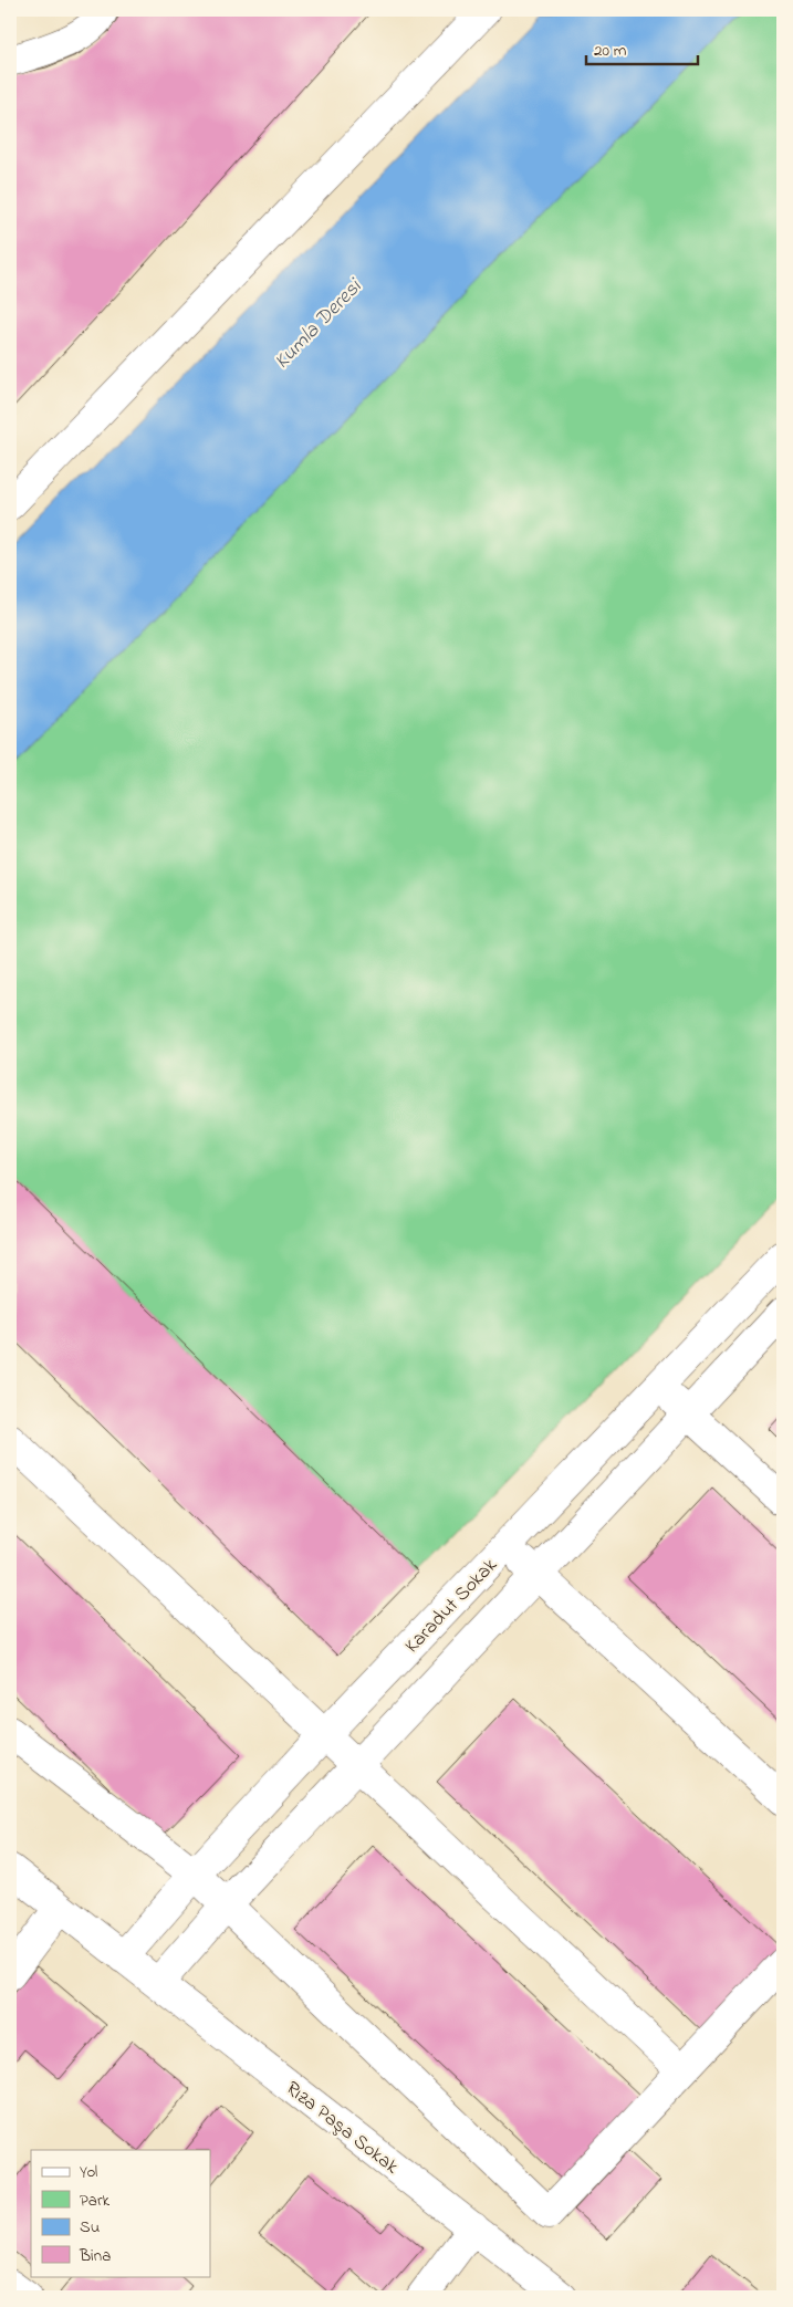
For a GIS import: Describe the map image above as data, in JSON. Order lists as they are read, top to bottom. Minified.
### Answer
{"streets":{"street":["Karadut Sokak","Rıza Paşa Sokak"]},"crossings":[["Karadut Sokak","Rıza Paşa Sokak"]],"water":["Kumla Deresi"],"legend":["Yol","Park","Su","Bina"],"scale_bar":"20 m"}
